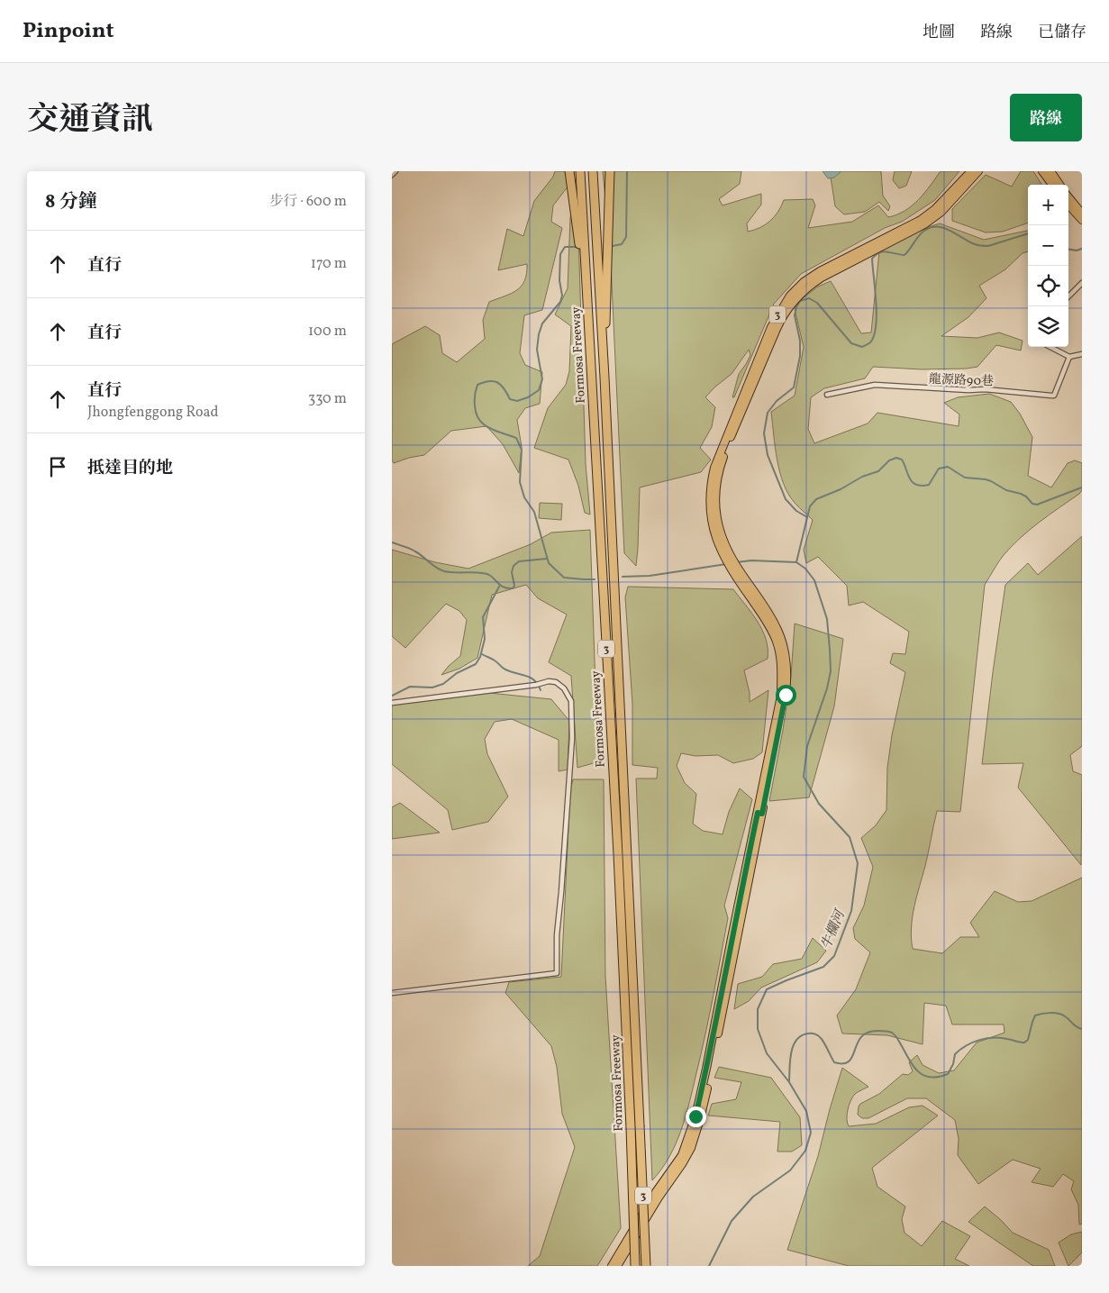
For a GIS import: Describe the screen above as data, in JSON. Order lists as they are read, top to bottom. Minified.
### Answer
{"streets":{"highway":["3","Formosa Freeway"],"street":["龍源路90巷"]},"water":["牛欄河"],"page":{"header":"Pinpoint","nav":["地圖","路線","已儲存"],"title":"交通資訊","buttons":"路線","heading":["8 分鐘","步行 · 600 m"],"map_buttons":["+","−"],"list":[["直行","170 m"],["直行","100 m"],["直行","Jhongfenggong Road","330 m"],"抵達目的地"]}}
